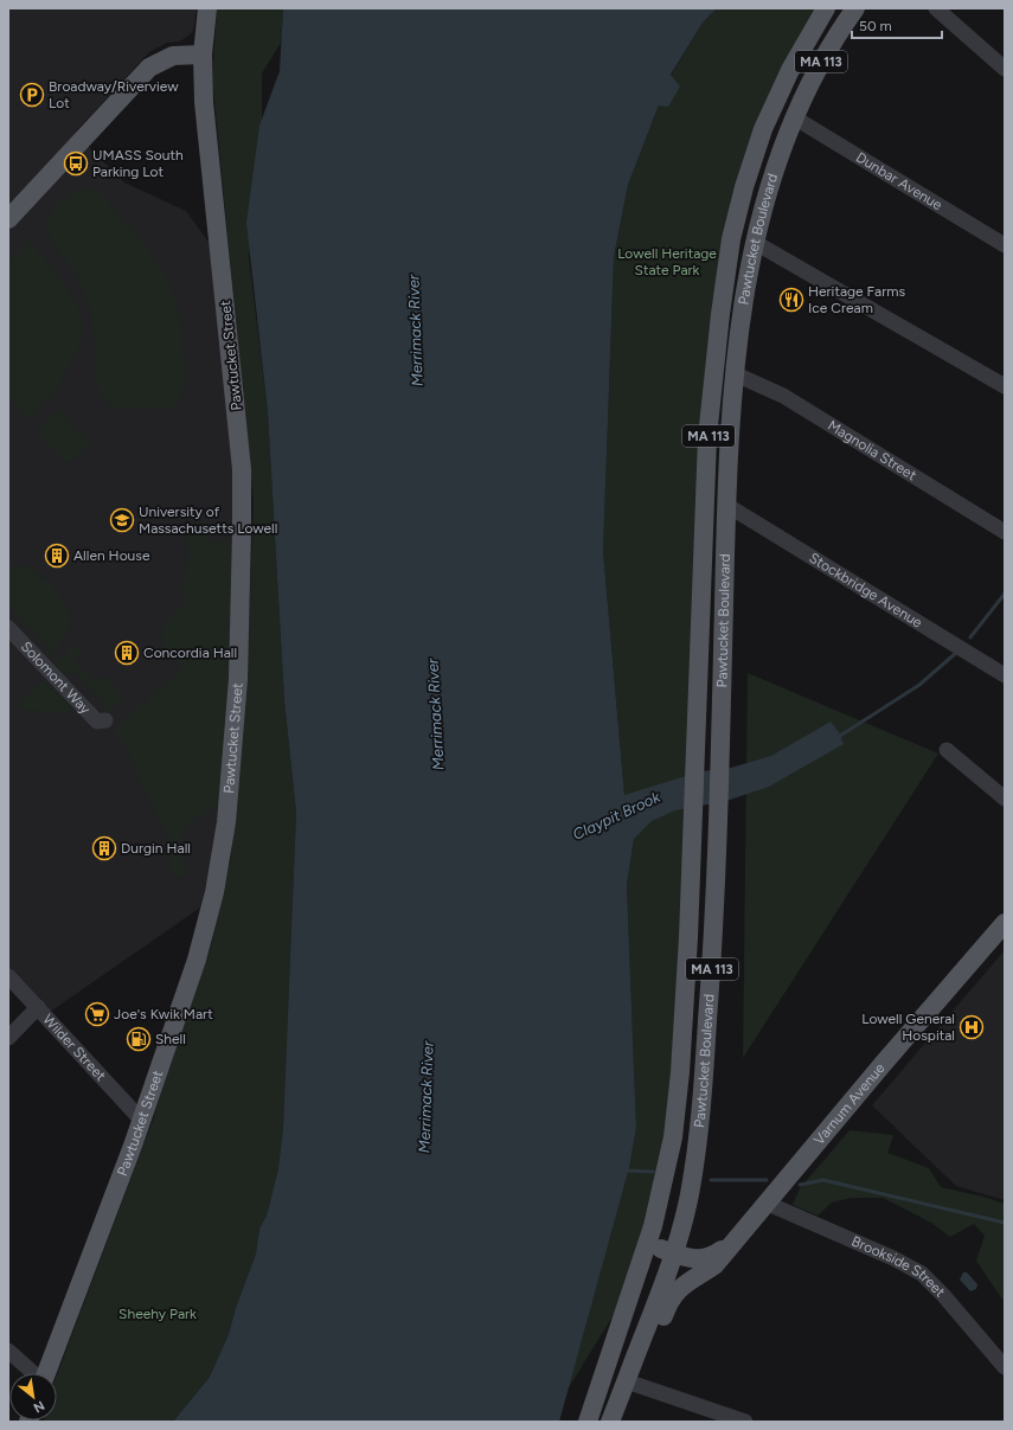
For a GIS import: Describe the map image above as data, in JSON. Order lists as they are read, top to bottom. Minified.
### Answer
{"streets":{"main road":["MA 113","Pawtucket Boulevard","Pawtucket Street","Varnum Avenue"],"street":["Dunbar Avenue","Magnolia Street","Stockbridge Avenue","Solomont Way","Wilder Street","Brookside Street"]},"crossings":[["MA 113","Pawtucket Boulevard"],["MA 113","Varnum Avenue"],["Dunbar Avenue","Pawtucket Boulevard"],["Pawtucket Boulevard","Magnolia Street"],["Pawtucket Boulevard","Stockbridge Avenue"],["Pawtucket Boulevard","Varnum Avenue"],["Pawtucket Street","Wilder Street"],["Varnum Avenue","Brookside Street"]],"water":["Merrimack River","Claypit Brook"],"parks":["Lowell Heritage State Park","Sheehy Park"],"places":{"parking":["Broadway/Riverview Lot"],"bus stop":["UMASS South Parking Lot"],"restaurant":["Heritage Farms Ice Cream"],"school or university":["University of Massachusetts Lowell"],"building":["Allen House","Concordia Hall","Durgin Hall"],"supermarket":["Joe's Kwik Mart"],"hospital":["Lowell General Hospital"],"fuel station":["Shell"]},"scale_bar":"50 m","north":"bottom right"}
